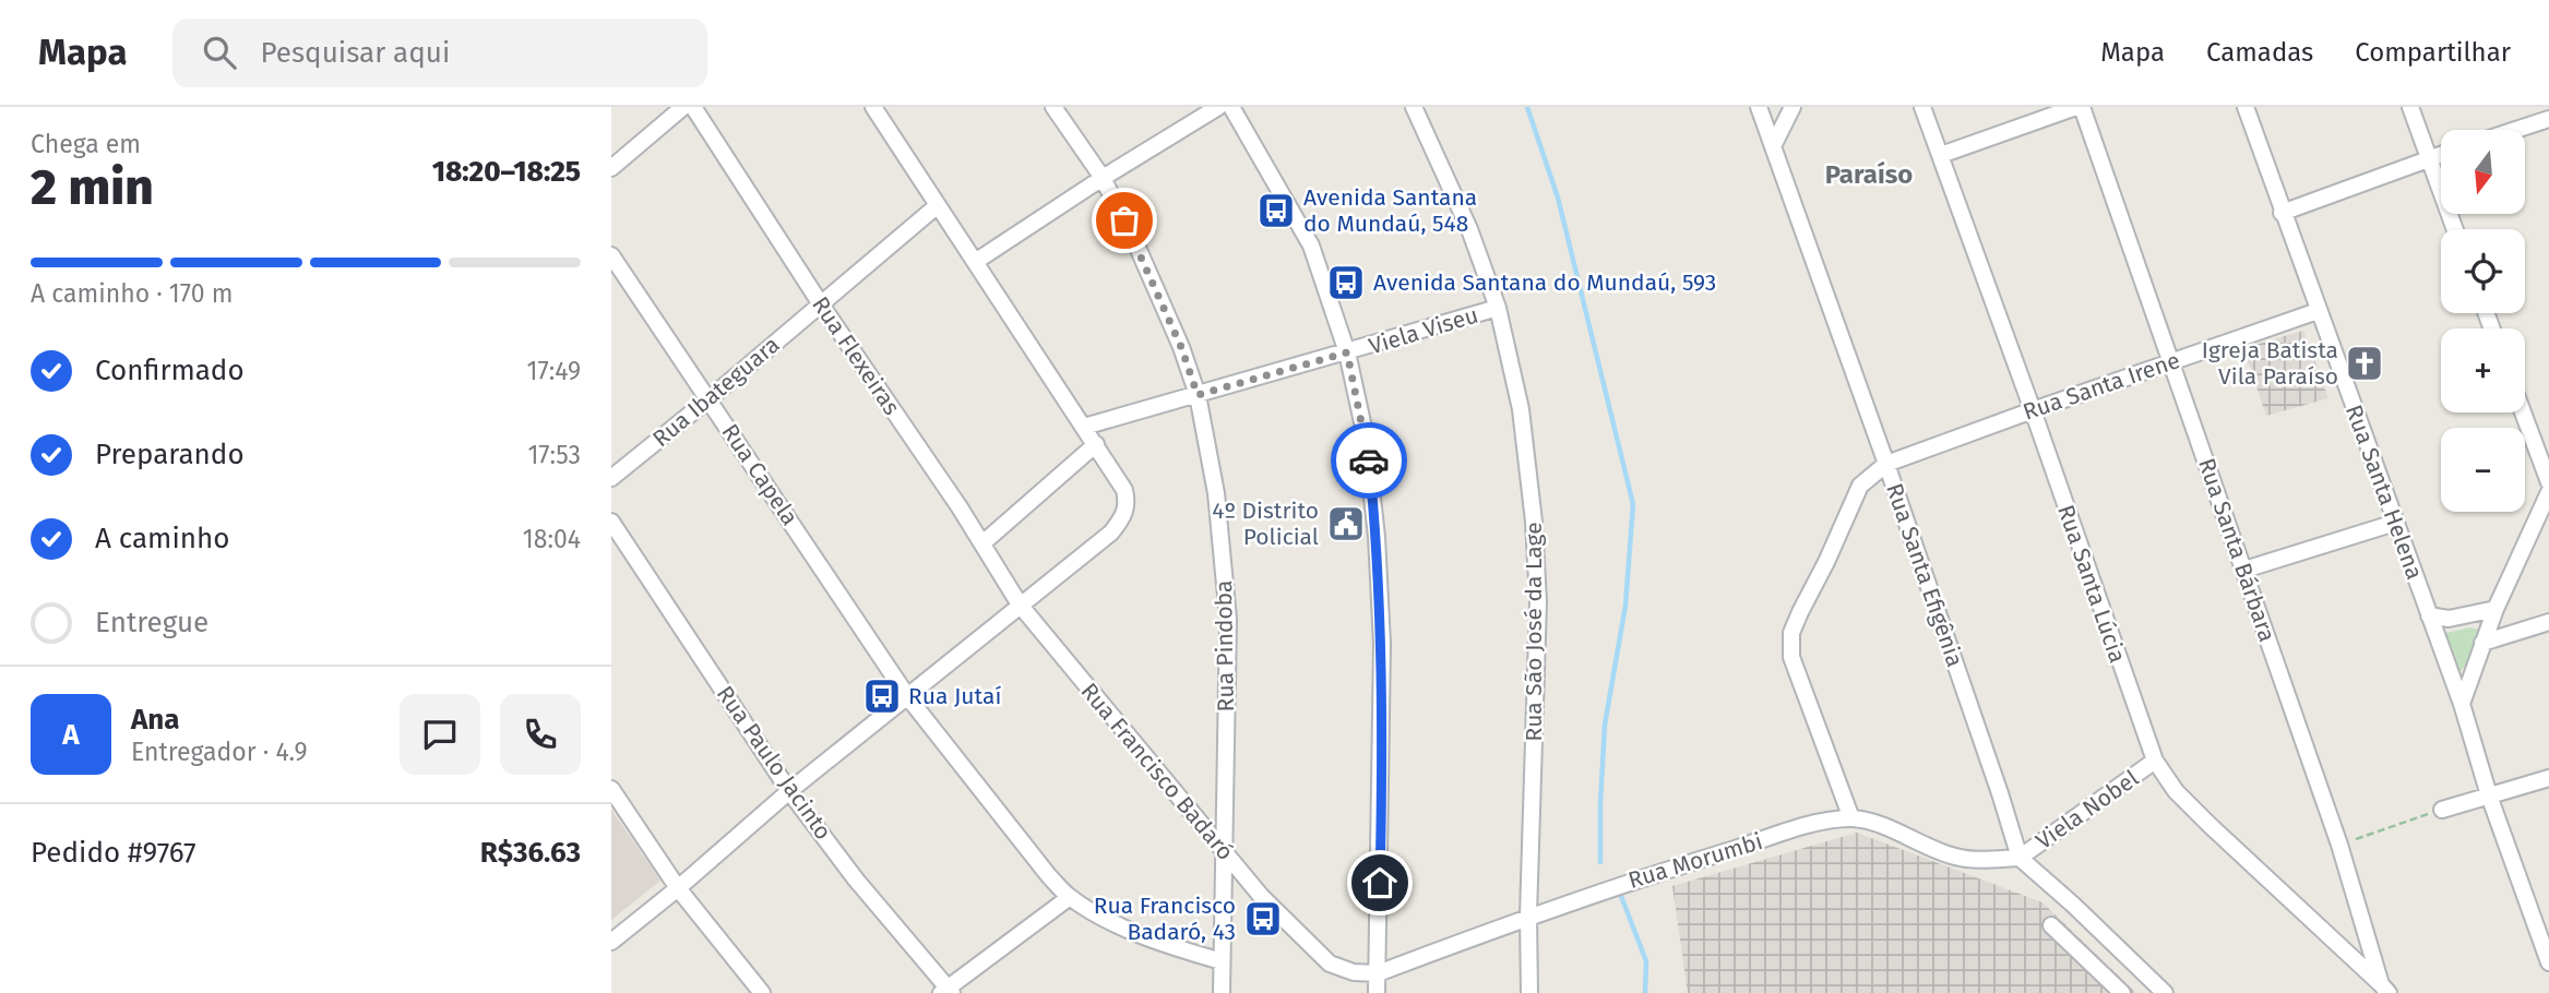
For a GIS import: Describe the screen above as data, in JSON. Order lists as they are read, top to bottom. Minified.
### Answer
{"streets":{"street":["Viela Viseu","Rua Flexeiras","Rua Santa Irene","Rua Ibateguara","Rua Capela","Rua Santa Helena","Rua Santa Bárbara","Rua Santa Efigênia","Rua Santa Lúcia","Rua São José da Lage","Rua Pindoba","Rua Paulo Jacinto","Rua Francisco Badaró","Viela Nobel","Rua Morumbi"]},"crossings":[["Viela Viseu","Rua São José da Lage"],["Viela Viseu","Rua Pindoba"],["Rua Flexeiras","Rua Ibateguara"],["Rua Flexeiras","Rua Francisco Badaró"],["Rua Santa Irene","Rua Santa Helena"],["Rua Santa Irene","Rua Santa Bárbara"],["Rua Santa Irene","Rua Santa Efigênia"],["Rua Santa Irene","Rua Santa Lúcia"],["Rua Ibateguara","Rua Capela"],["Rua Capela","Rua Pindoba"],["Rua Santa Bárbara","Rua Santa Lúcia"],["Rua Santa Efigênia","Viela Nobel"],["Rua Santa Efigênia","Rua Morumbi"],["Rua Santa Lúcia","Viela Nobel"],["Rua São José da Lage","Rua Morumbi"],["Rua Pindoba","Rua Francisco Badaró"],["Rua Francisco Badaró","Rua Morumbi"],["Viela Nobel","Rua Morumbi"]],"districts":["Paraíso"],"places":{"bus stop":["Avenida Santana do Mundaú, 548","Avenida Santana do Mundaú, 593","Rua Jutaí","Rua Francisco Badaró, 43"],"church":["Igreja Batista Vila Paraíso"],"public building":["4º Distrito Policial"]},"north":"bottom","page":{"header":"Mapa","search":"Pesquisar aqui","nav":["Mapa","Camadas","Compartilhar"],"heading":["2 min","Chega em","18:20–18:25"],"panel":["Ana","Entregador · 4.9","Pedido #9767","R$36.63"],"map_buttons":["+","−"],"bar":"A caminho · 170 m","list":[["Confirmado","17:49"],["Preparando","17:53"],["A caminho","18:04"],"Entregue"],"round":"A"}}
